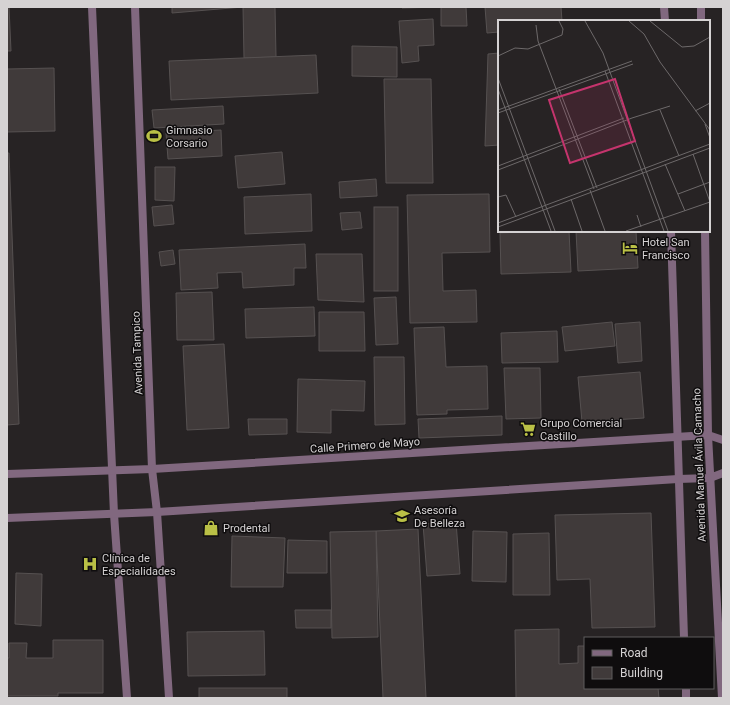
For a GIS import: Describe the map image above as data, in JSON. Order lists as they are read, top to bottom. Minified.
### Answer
{"streets":{"street":["Avenida Tampico","Calle Primero de Mayo","Avenida Manuel Ávila Camacho"]},"crossings":[["Avenida Tampico","Calle Primero de Mayo"],["Calle Primero de Mayo","Avenida Manuel Ávila Camacho"]],"places":{"sports":["Gimnasio Corsario"],"hotel":["Hotel San Francisco"],"supermarket":["Grupo Comercial Castillo"],"school or university":["Asesoría De Belleza"],"shop":["Prodental"],"hospital":["Clínica de Especialidades"]},"legend":["Road","Building"]}
